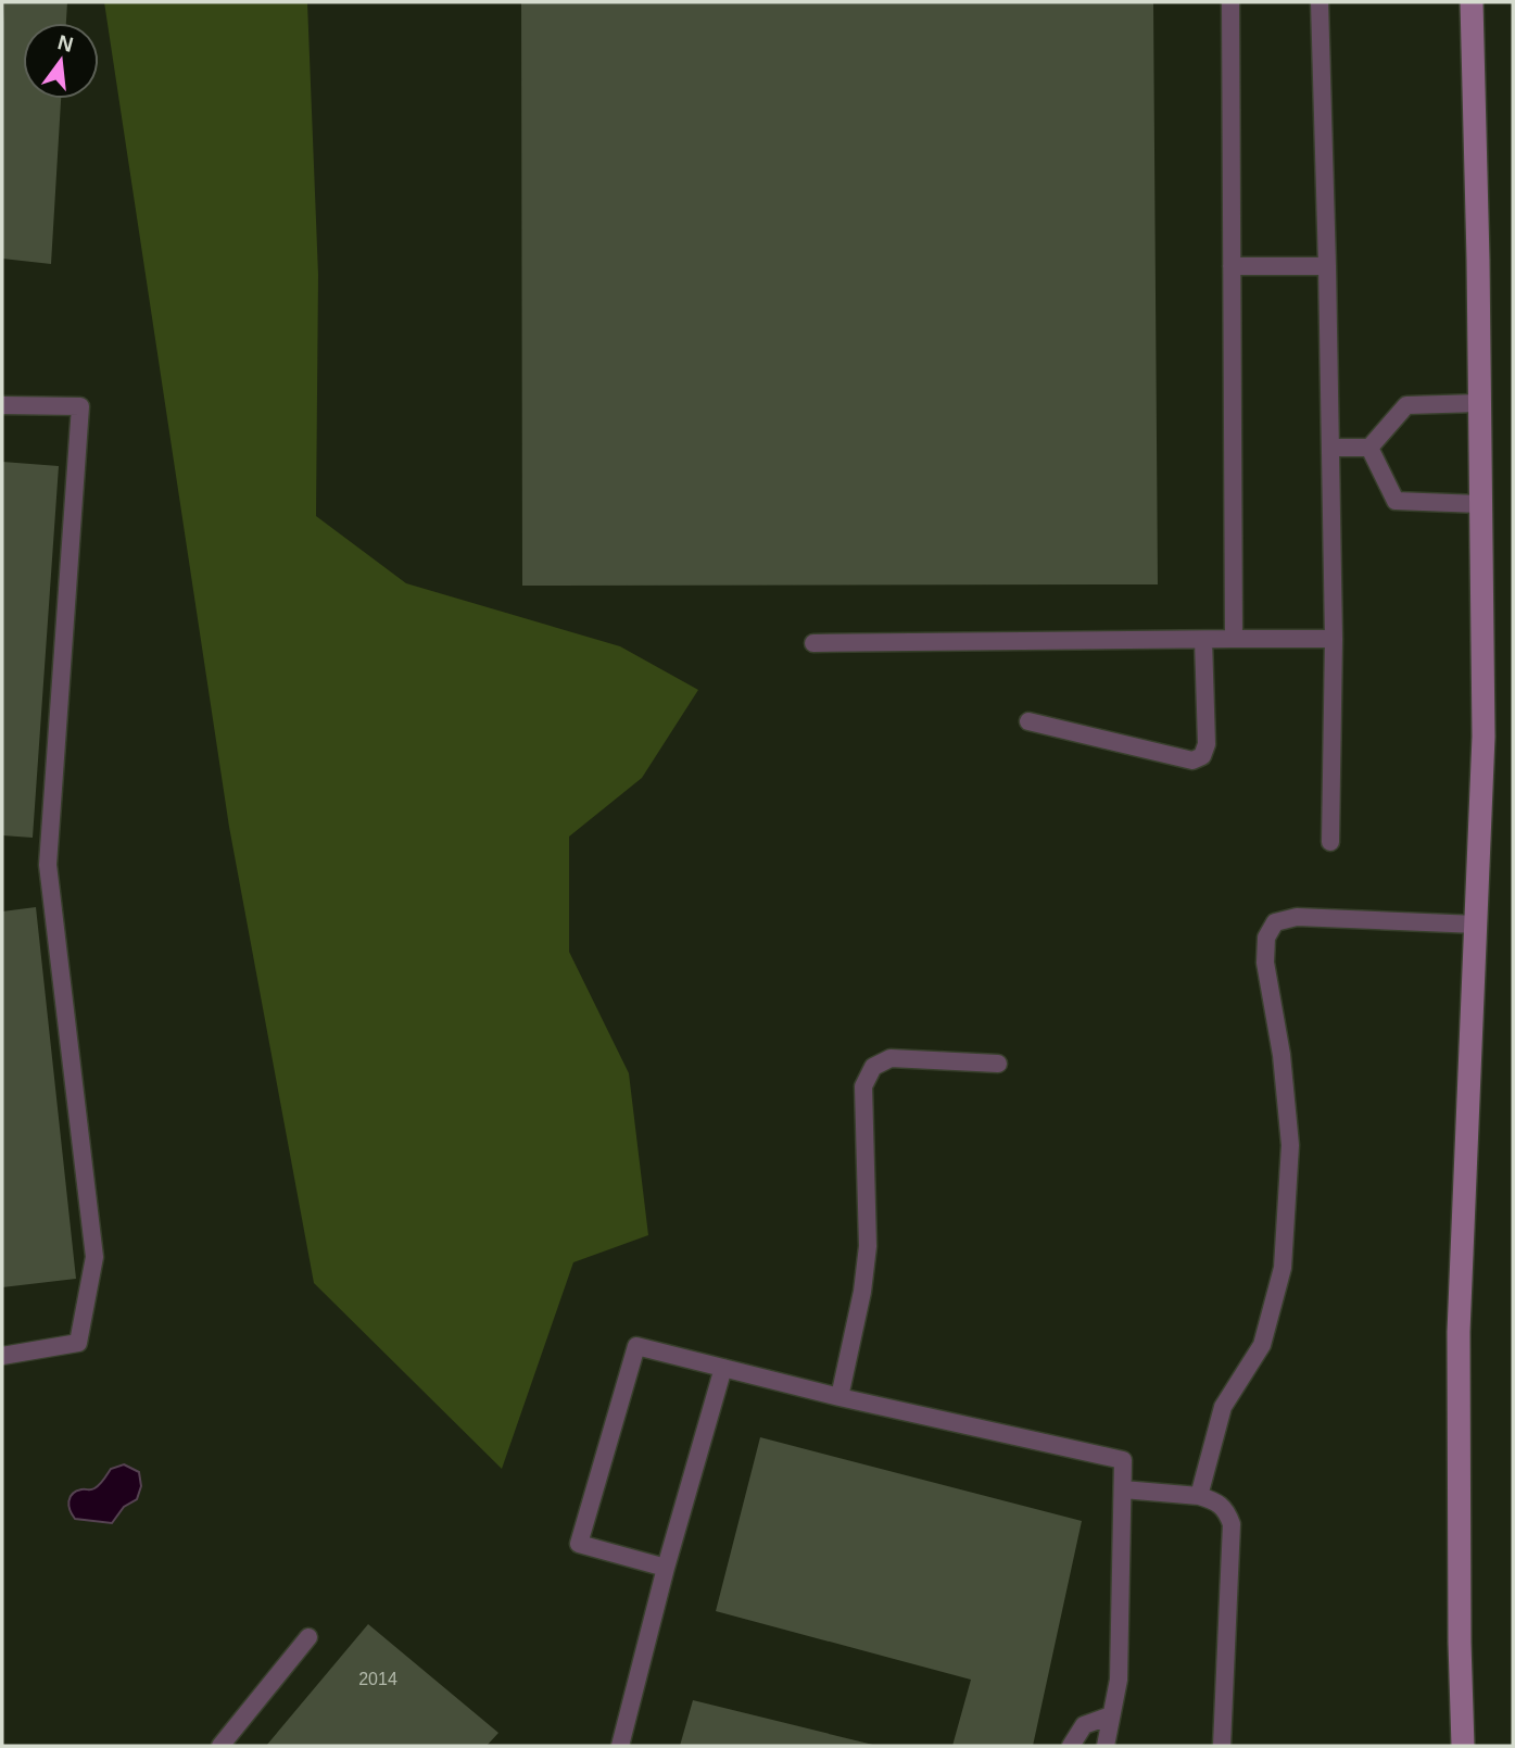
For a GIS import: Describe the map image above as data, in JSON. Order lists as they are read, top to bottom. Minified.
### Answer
{"house_numbers":["2014"],"north":"top"}
